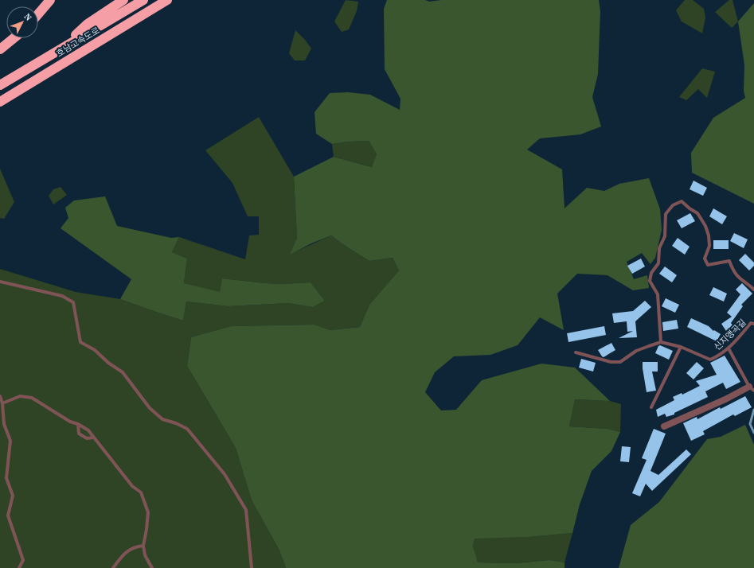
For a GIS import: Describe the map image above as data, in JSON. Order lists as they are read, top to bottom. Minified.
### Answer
{"streets":{"highway":["호남고속도로"],"lane":["신지앵곡길"]},"north":"top right"}
